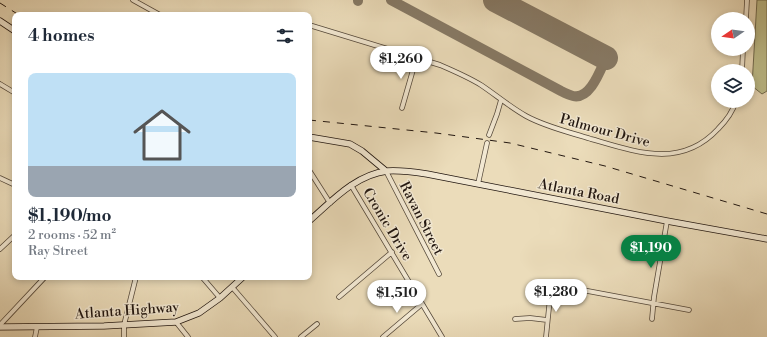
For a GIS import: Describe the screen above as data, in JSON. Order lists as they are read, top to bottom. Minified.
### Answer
{"streets":{"main road":["Atlanta Road","Atlanta Highway"],"street":["Palmour Drive","Ravan Street","Cronic Drive"]},"crossings":[["Atlanta Road","Ravan Street"]],"north":"left","page":{"heading":"4 homes","price":["$1,260","$1,190","$1,280","$1,510"],"list":[{"name":"$1,190/mo","note":"2 rooms · 52 m² · Ray Street"}]}}
